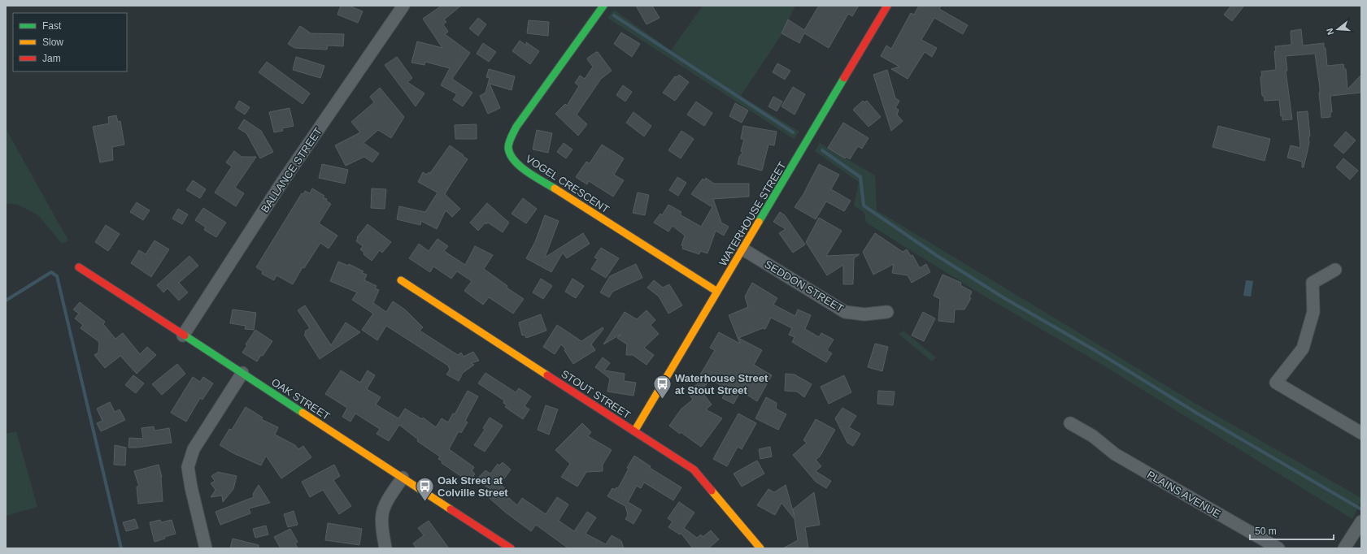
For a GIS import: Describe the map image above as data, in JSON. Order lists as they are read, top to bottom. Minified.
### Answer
{"streets":{"street":["BALLANCE STREET","VOGEL CRESCENT","WATERHOUSE STREET","SEDDON STREET","STOUT STREET","OAK STREET","PLAINS AVENUE"]},"crossings":[["BALLANCE STREET","OAK STREET"],["VOGEL CRESCENT","WATERHOUSE STREET"],["WATERHOUSE STREET","SEDDON STREET"],["WATERHOUSE STREET","STOUT STREET"]],"places":{"bus stop":["Waterhouse Street at Stout Street","Oak Street at Colville Street"]},"legend":["Fast","Slow","Jam"],"scale_bar":"50 m","north":"left"}
